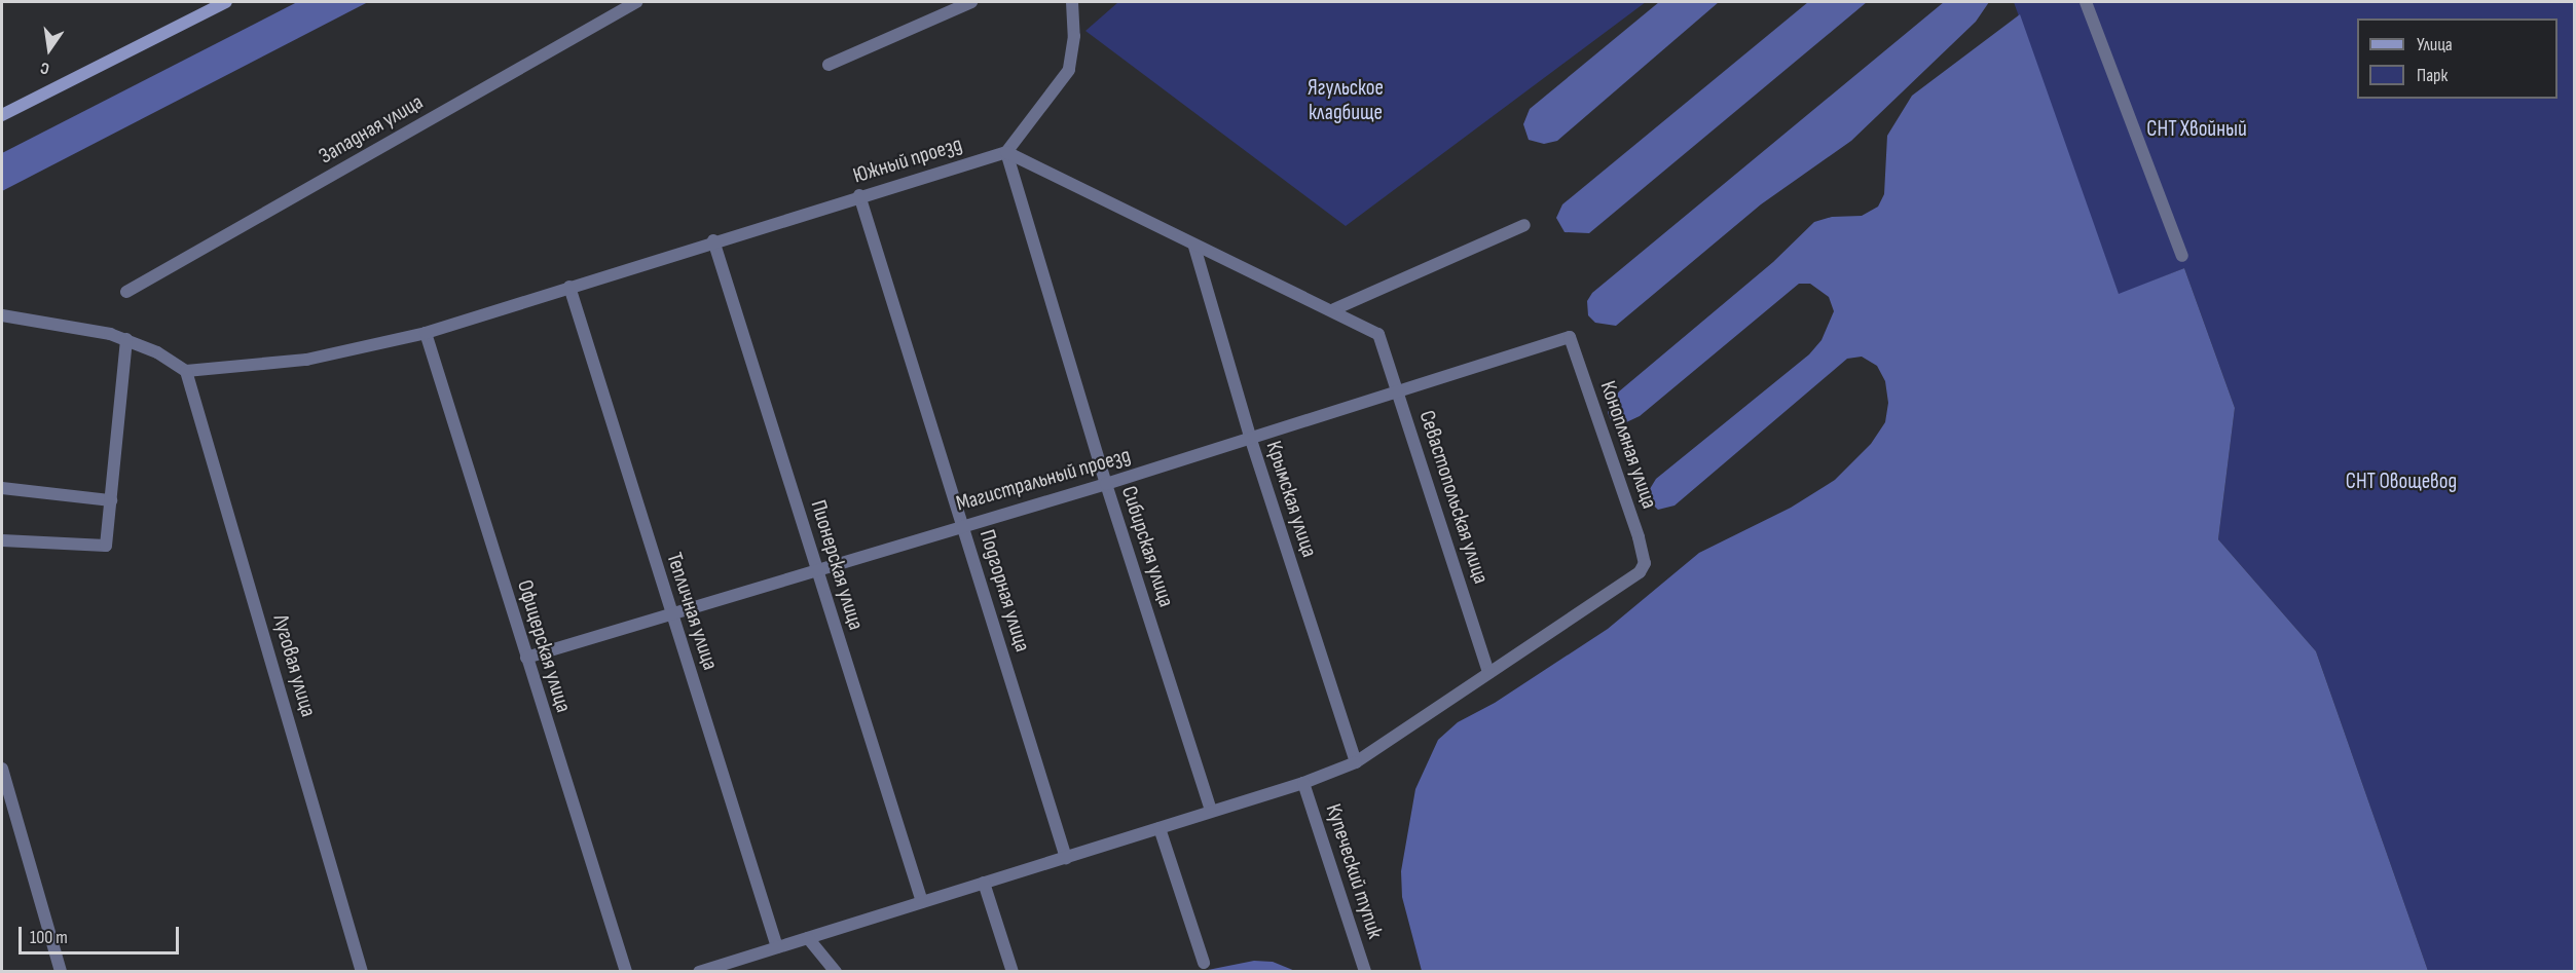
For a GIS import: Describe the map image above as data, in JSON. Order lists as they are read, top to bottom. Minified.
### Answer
{"streets":{"street":["Западная улица","Южный проезд","Конопляная улица","Магистральный проезд","Севастопольская улица","Крымская улица","Сибирская улица","Пионерская улица","Подгорная улица","Тепличная улица","Офицерская улица","Луговая улица","Купеческий тупик"]},"crossings":[["Южный проезд","Сибирская улица"],["Южный проезд","Пионерская улица"],["Южный проезд","Подгорная улица"],["Южный проезд","Тепличная улица"],["Южный проезд","Офицерская улица"],["Южный проезд","Луговая улица"],["Конопляная улица","Магистральный проезд"],["Конопляная улица","Севастопольская улица"],["Магистральный проезд","Севастопольская улица"],["Магистральный проезд","Крымская улица"],["Магистральный проезд","Сибирская улица"],["Магистральный проезд","Пионерская улица"],["Магистральный проезд","Подгорная улица"],["Магистральный проезд","Тепличная улица"],["Магистральный проезд","Офицерская улица"]],"parks":["Ягульское кладбище","СНТ Хвойный","СНТ Овощевод"],"legend":["Улица","Парк"],"scale_bar":"100 m","north":"bottom"}
